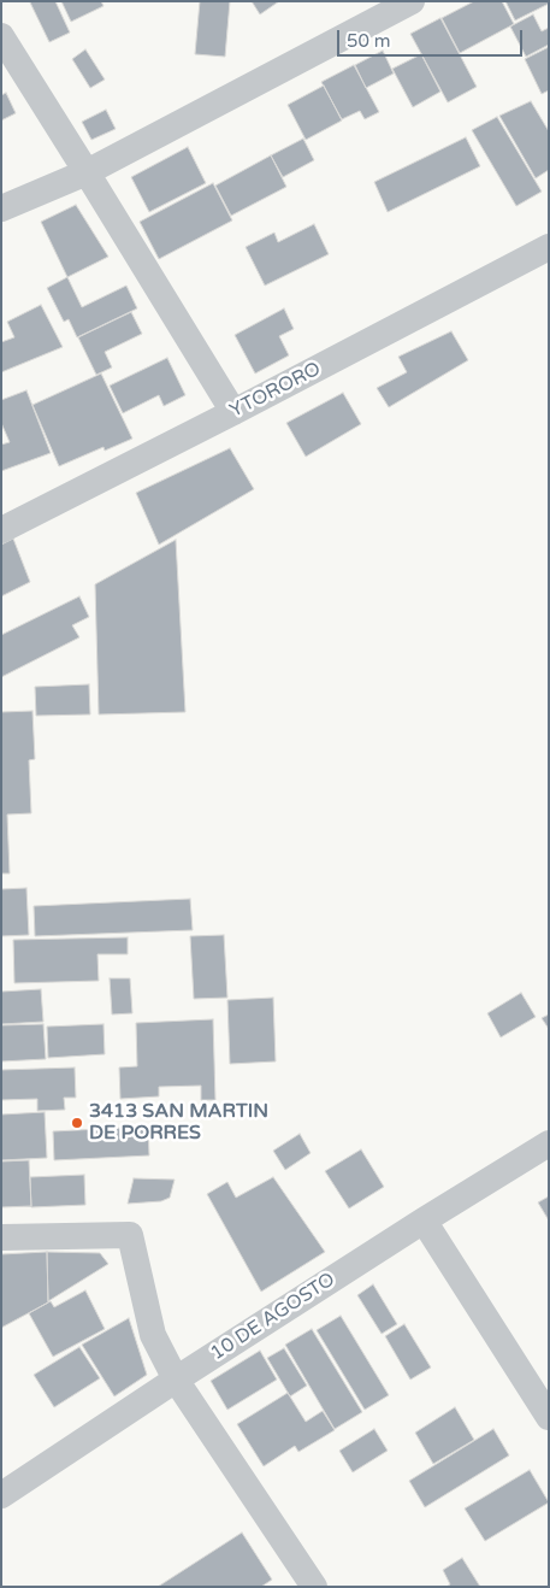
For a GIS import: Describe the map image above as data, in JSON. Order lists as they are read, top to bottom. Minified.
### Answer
{"streets":{"street":["YTORORO","10 DE AGOSTO"]},"places":["3413 SAN MARTIN DE PORRES"],"scale_bar":"50 m"}
